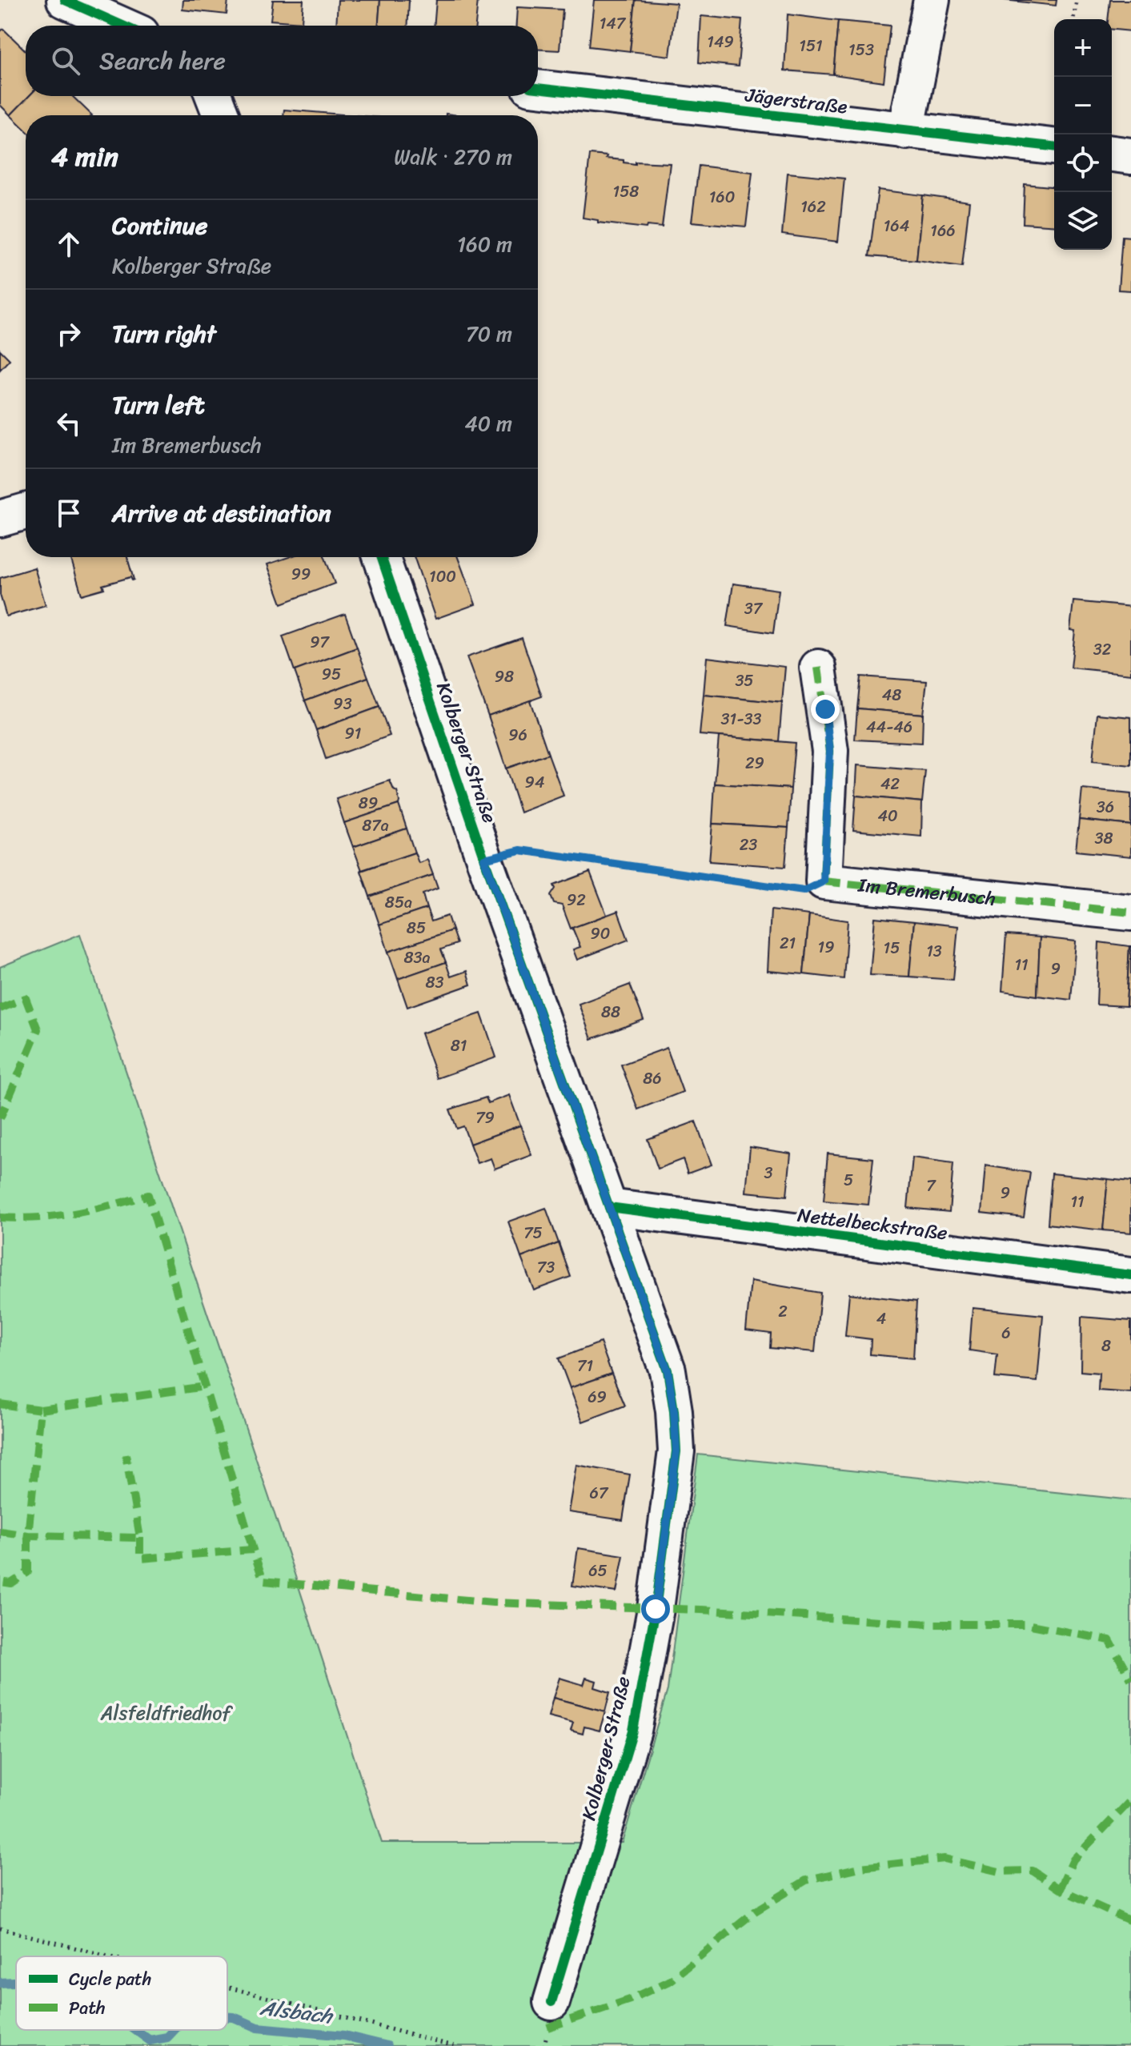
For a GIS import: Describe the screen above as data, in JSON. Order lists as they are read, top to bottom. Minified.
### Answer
{"streets":{"street":["Jägerstraße","Kolberger Straße","Im Bremerbusch","Nettelbeckstraße"]},"crossings":[["Kolberger Straße","Nettelbeckstraße"]],"water":["Alsbach"],"parks":["Alsfeldfriedhof"],"house_numbers":["147","149","151","153","158","160","162","164","166","99","100","37","97","32","95","98","35","48","93","31-33","44-46","91","96","29","94","42","89","36","40","87a","38","23","92","85a","85","90","21","19","15","13","83a","11","9","83","88","81","86","79","3","5","7","9","11","75","73","2","4","6","8","71","69","67","65"],"legend":["Cycle path","Path"],"page":{"map_buttons":["+","−"],"search":"Search here","heading":["4 min","Walk · 270 m"],"list":[["Continue","Kolberger Straße","160 m"],["Turn right","70 m"],["Turn left","Im Bremerbusch","40 m"],"Arrive at destination"]}}
